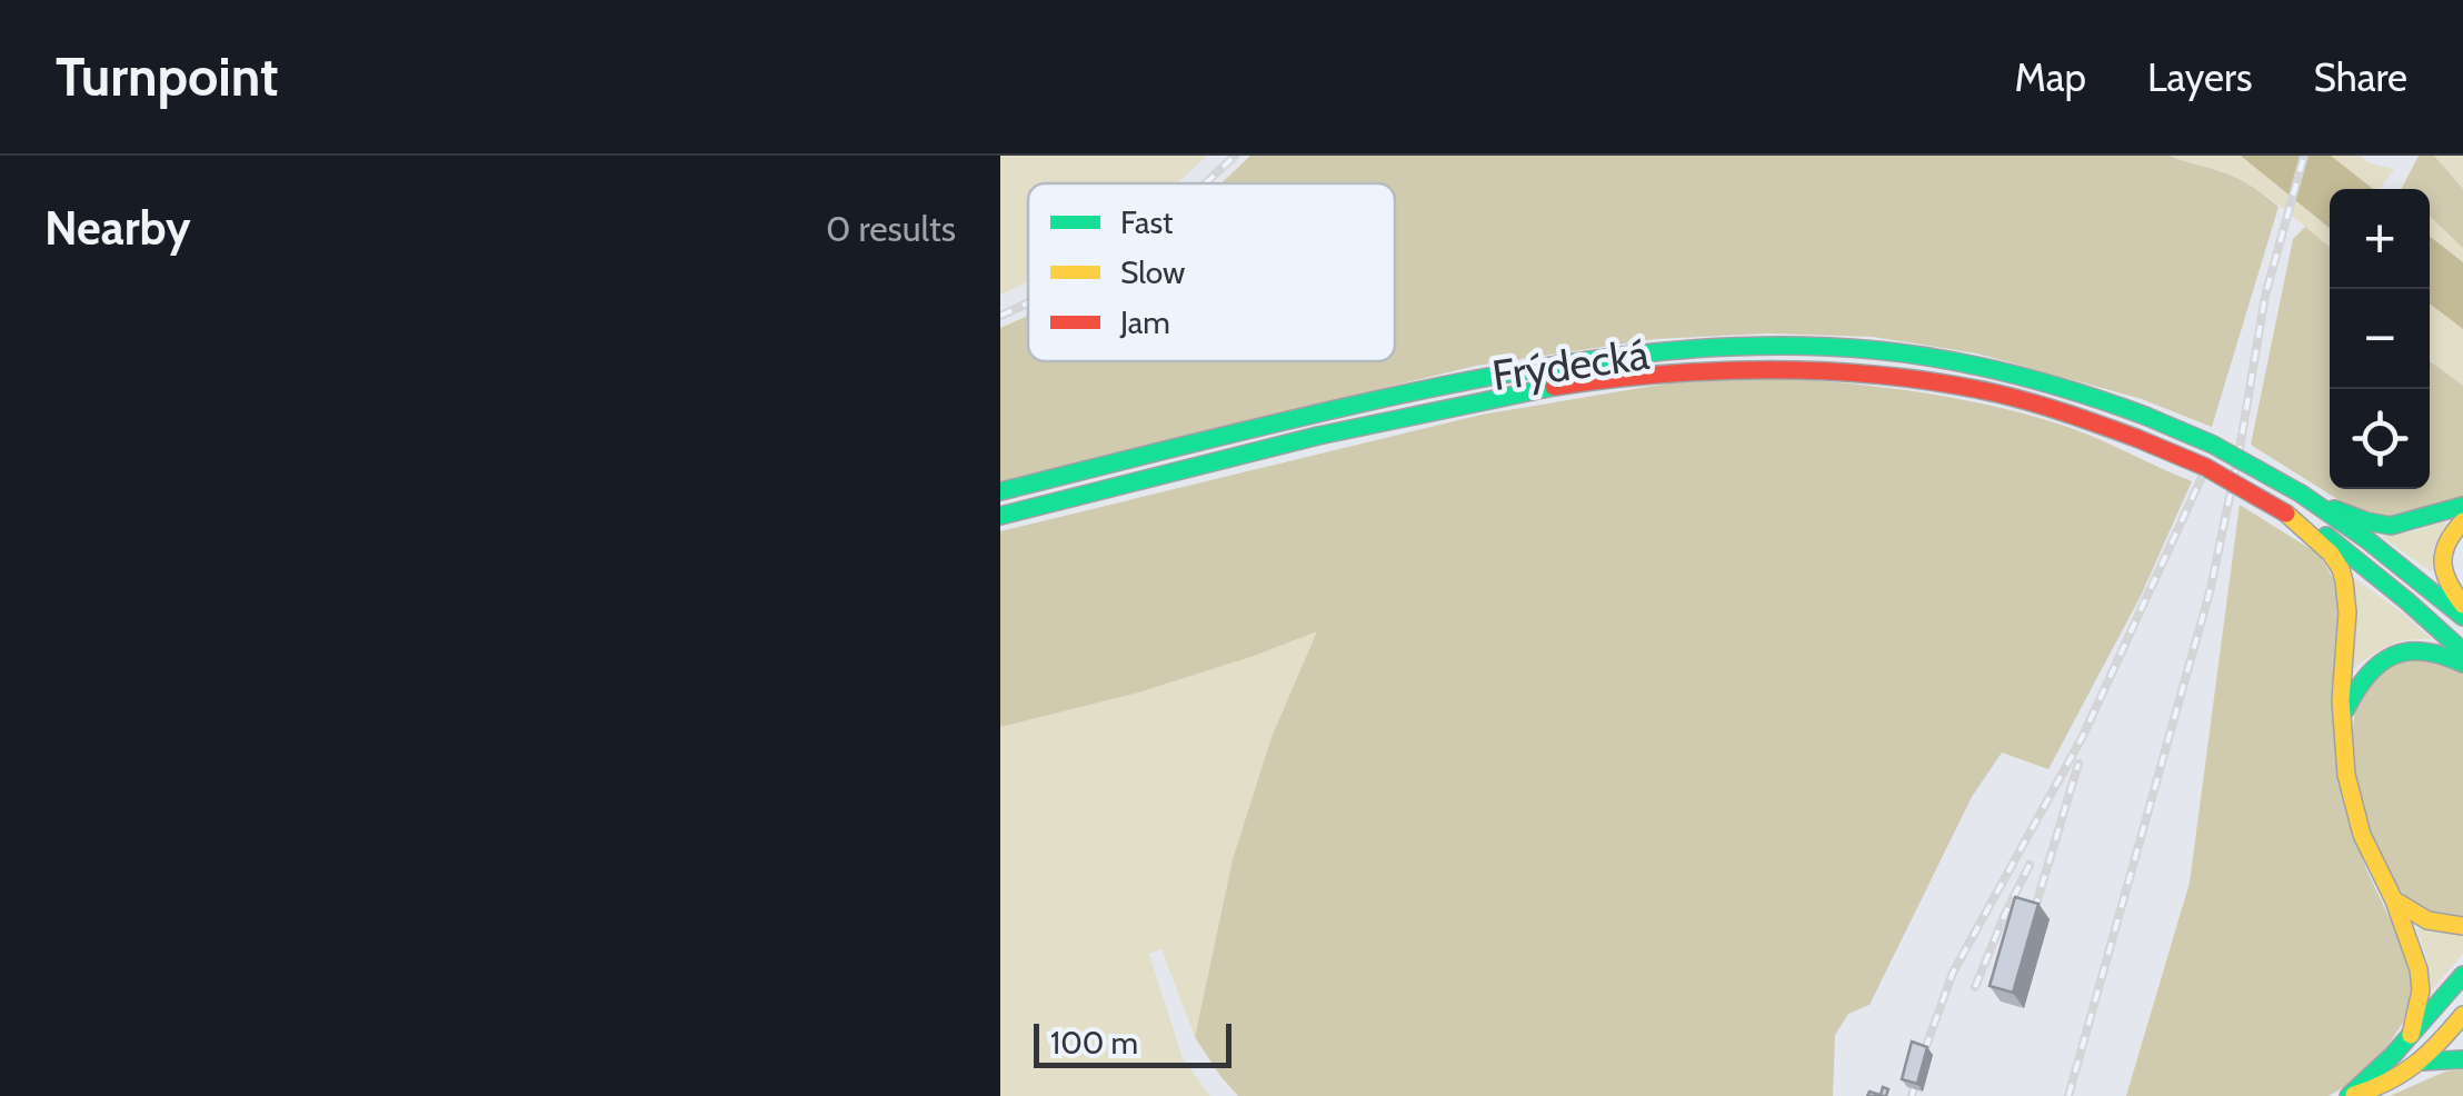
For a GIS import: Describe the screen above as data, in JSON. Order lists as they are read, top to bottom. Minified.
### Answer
{"streets":{"main road":["Frýdecká"]},"legend":["Fast","Slow","Jam"],"scale_bar":"100 m","page":{"header":"Turnpoint","nav":["Map","Layers","Share"],"heading":["Nearby","0 results"],"map_buttons":["+","−"],"scale":"100 m"}}
